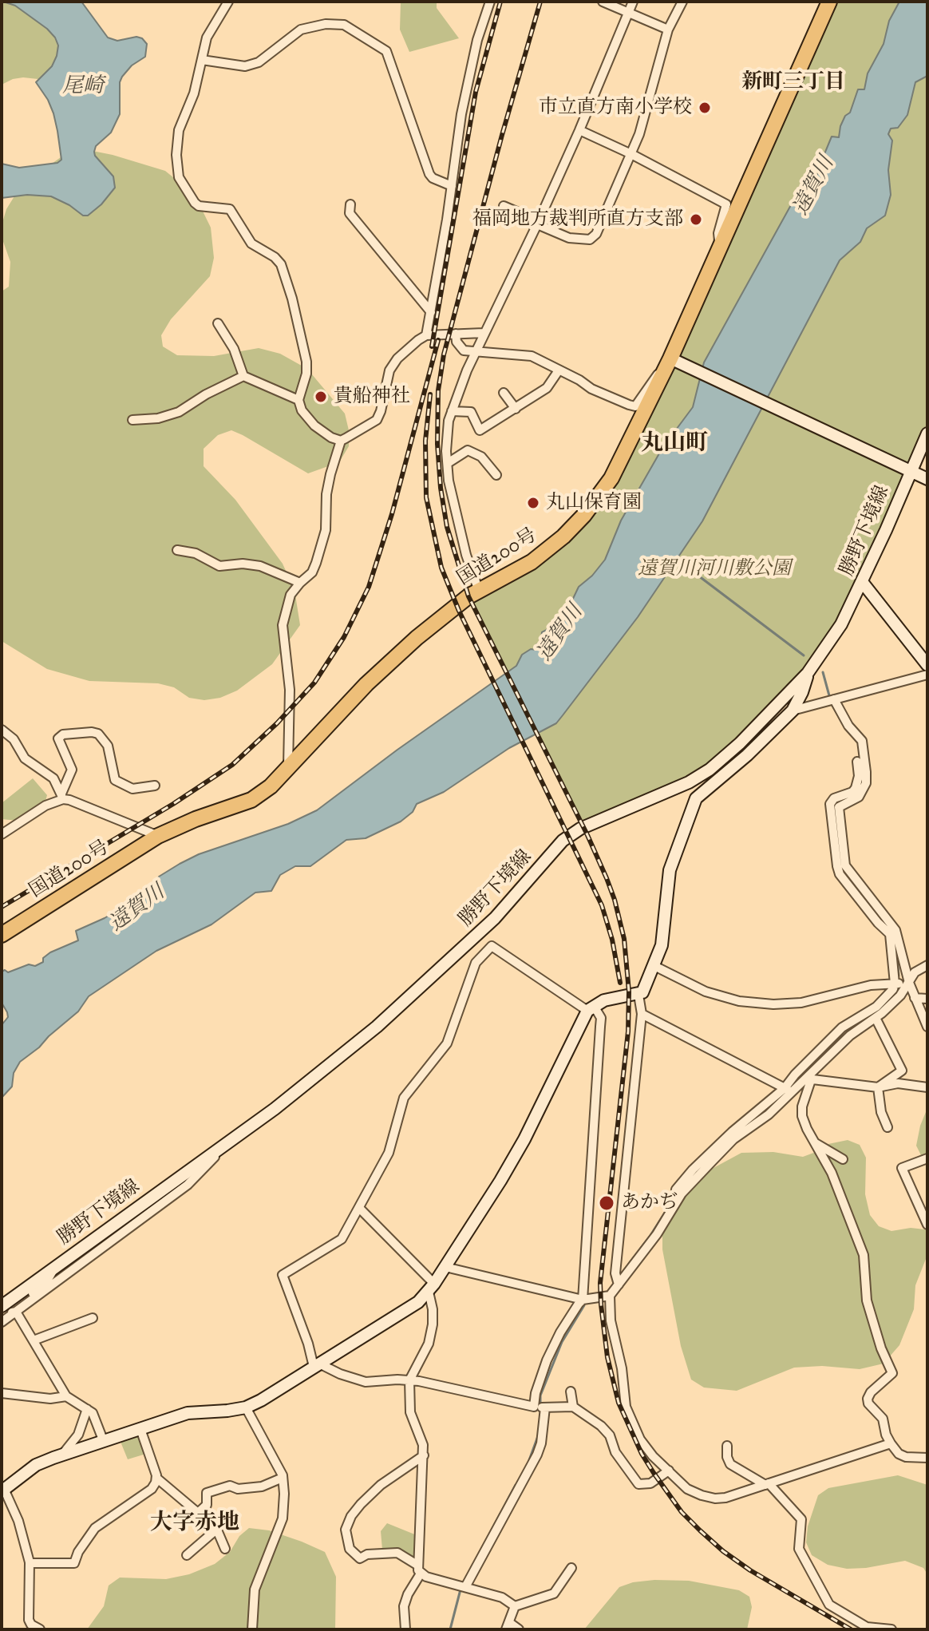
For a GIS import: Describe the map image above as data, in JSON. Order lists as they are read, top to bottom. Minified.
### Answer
{"streets":{"highway":["国道200号"],"street":["勝野下境線"]},"districts":["新町三丁目","丸山町","大字赤地"],"water":["尾崎","遠賀川"],"parks":["遠賀川河川敷公園"],"places":["市立直方南小学校","福岡地方裁判所直方支部","貴船神社","丸山保育園","あかぢ"]}
